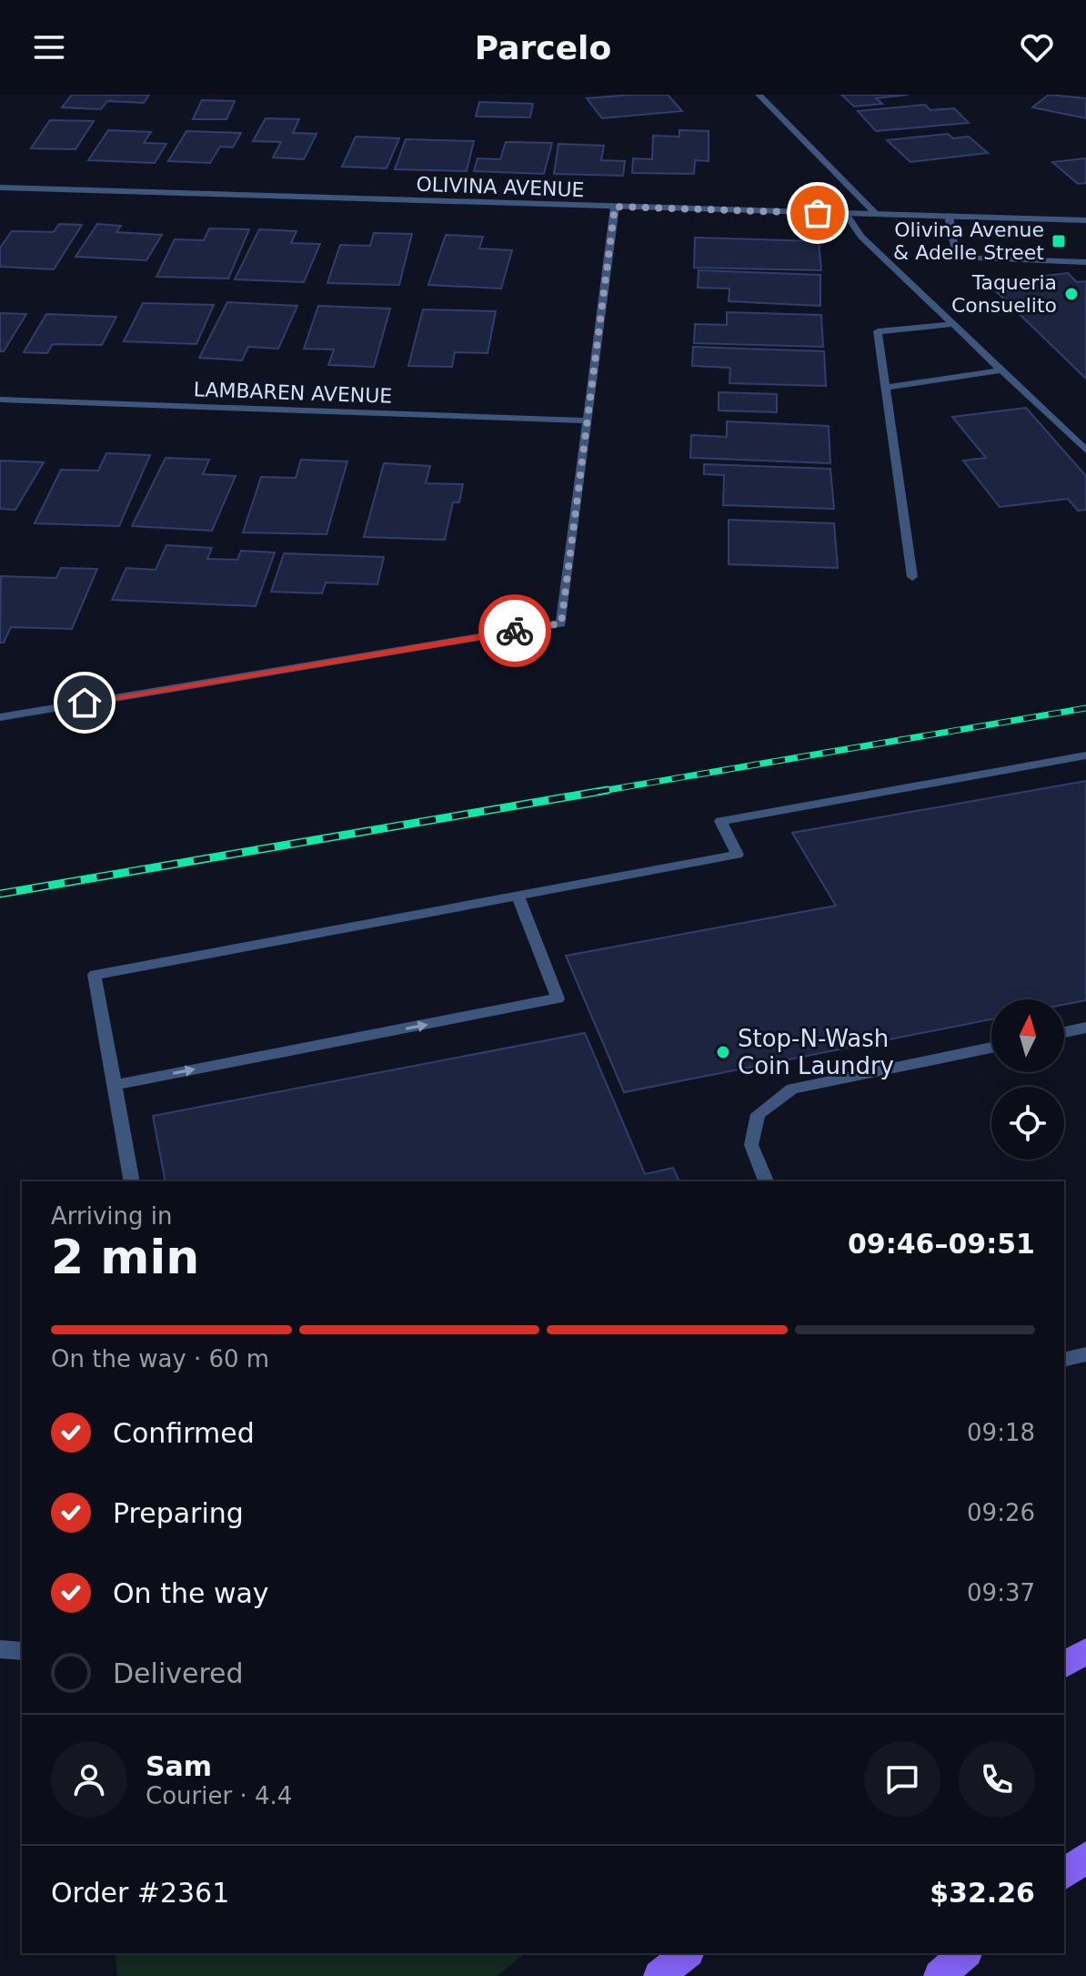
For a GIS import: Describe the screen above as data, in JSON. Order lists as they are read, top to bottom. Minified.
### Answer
{"streets":{"street":["OLIVINA AVENUE","LAMBAREN AVENUE"]},"places":{"transit":["Olivina Avenue & Adelle Street"],"other":["Taqueria Consuelito","Stop-N-Wash Coin Laundry"]},"north":"top","page":{"header":"Parcelo","heading":["2 min","Arriving in","09:46–09:51"],"panel":["Sam","Courier · 4.4","Order #2361","$32.26"],"bar":"On the way · 60 m","list":[["Confirmed","09:18"],["Preparing","09:26"],["On the way","09:37"],"Delivered"]}}
